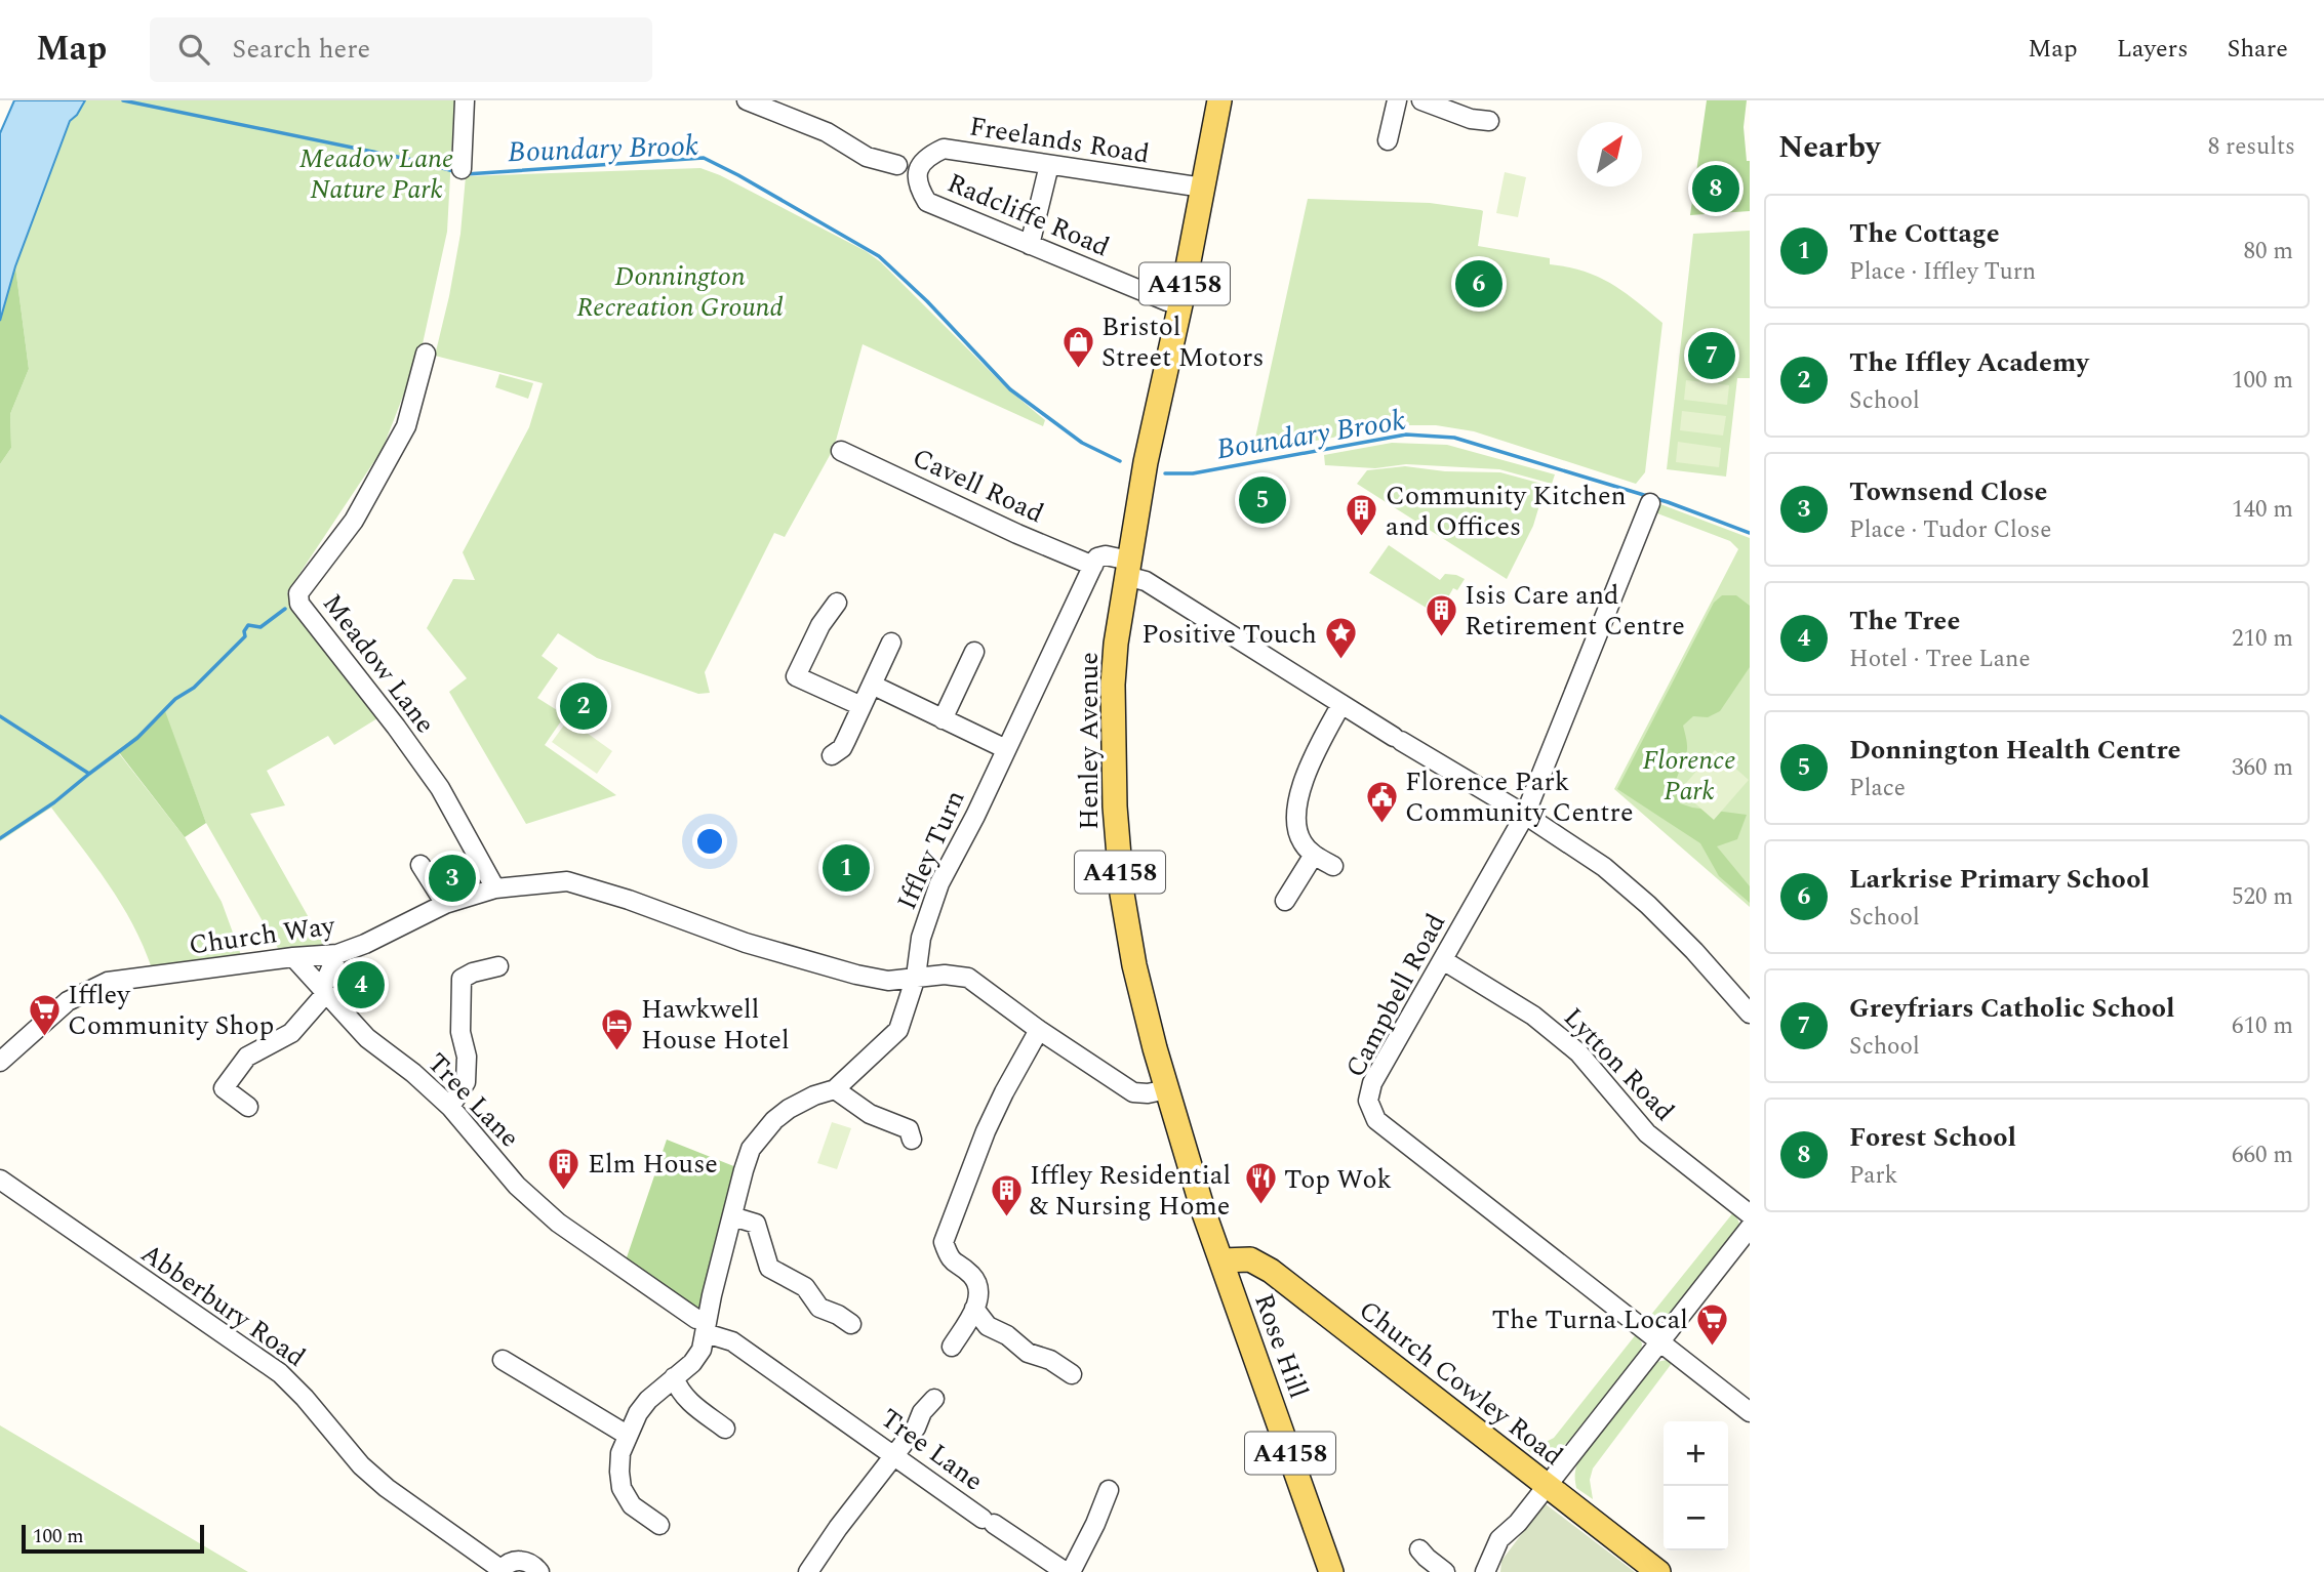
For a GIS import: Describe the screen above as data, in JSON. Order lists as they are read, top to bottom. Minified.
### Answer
{"streets":{"main road":["A4158","Henley Avenue","Rose Hill","Church Cowley Road"],"street":["Freelands Road","Radcliffe Road","Cavell Road","Meadow Lane","Iffley Turn","Church Way","Campbell Road","Lytton Road","Tree Lane","Abberbury Road"]},"crossings":[["Freelands Road","Radcliffe Road"],["Freelands Road","A4158"],["Radcliffe Road","A4158"],["Radcliffe Road","Henley Avenue"],["A4158","Henley Avenue"],["Cavell Road","Iffley Turn"],["Meadow Lane","Church Way"],["Henley Avenue","Rose Hill"],["Henley Avenue","Church Cowley Road"],["Iffley Turn","Church Way"],["Church Way","Tree Lane"],["Campbell Road","Lytton Road"],["Rose Hill","Church Cowley Road"]],"water":["Boundary Brook"],"parks":["Meadow Lane Nature Park","Donnington Recreation Ground","Florence Park"],"places":{"shop":["Bristol Street Motors"],"building":["Community Kitchen and Offices","Isis Care and Retirement Centre","Elm House","Iffley Residential & Nursing Home"],"place":["Positive Touch"],"public building":["Florence Park Community Centre"],"supermarket":["Iffley Community Shop","The Turna Local"],"hotel":["Hawkwell House Hotel"],"restaurant":["Top Wok"]},"scale_bar":"100 m","north":"top right","page":{"header":"Map","search":"Search here","nav":["Map","Layers","Share"],"heading":["Nearby","8 results"],"pins":["8","6","7","5","2","1","3","4"],"list":[{"mark":"1","name":"The Cottage","note":"Place · Iffley Turn","value":"80 m"},{"mark":"2","name":"The Iffley Academy","note":"School","value":"100 m"},{"mark":"3","name":"Townsend Close","note":"Place · Tudor Close","value":"140 m"},{"mark":"4","name":"The Tree","note":"Hotel · Tree Lane","value":"210 m"},{"mark":"5","name":"Donnington Health Centre","note":"Place","value":"360 m"},{"mark":"6","name":"Larkrise Primary School","note":"School","value":"520 m"},{"mark":"7","name":"Greyfriars Catholic School","note":"School","value":"610 m"},{"mark":"8","name":"Forest School","note":"Park","value":"660 m"}],"map_buttons":["+","−"],"scale":"100 m"}}
